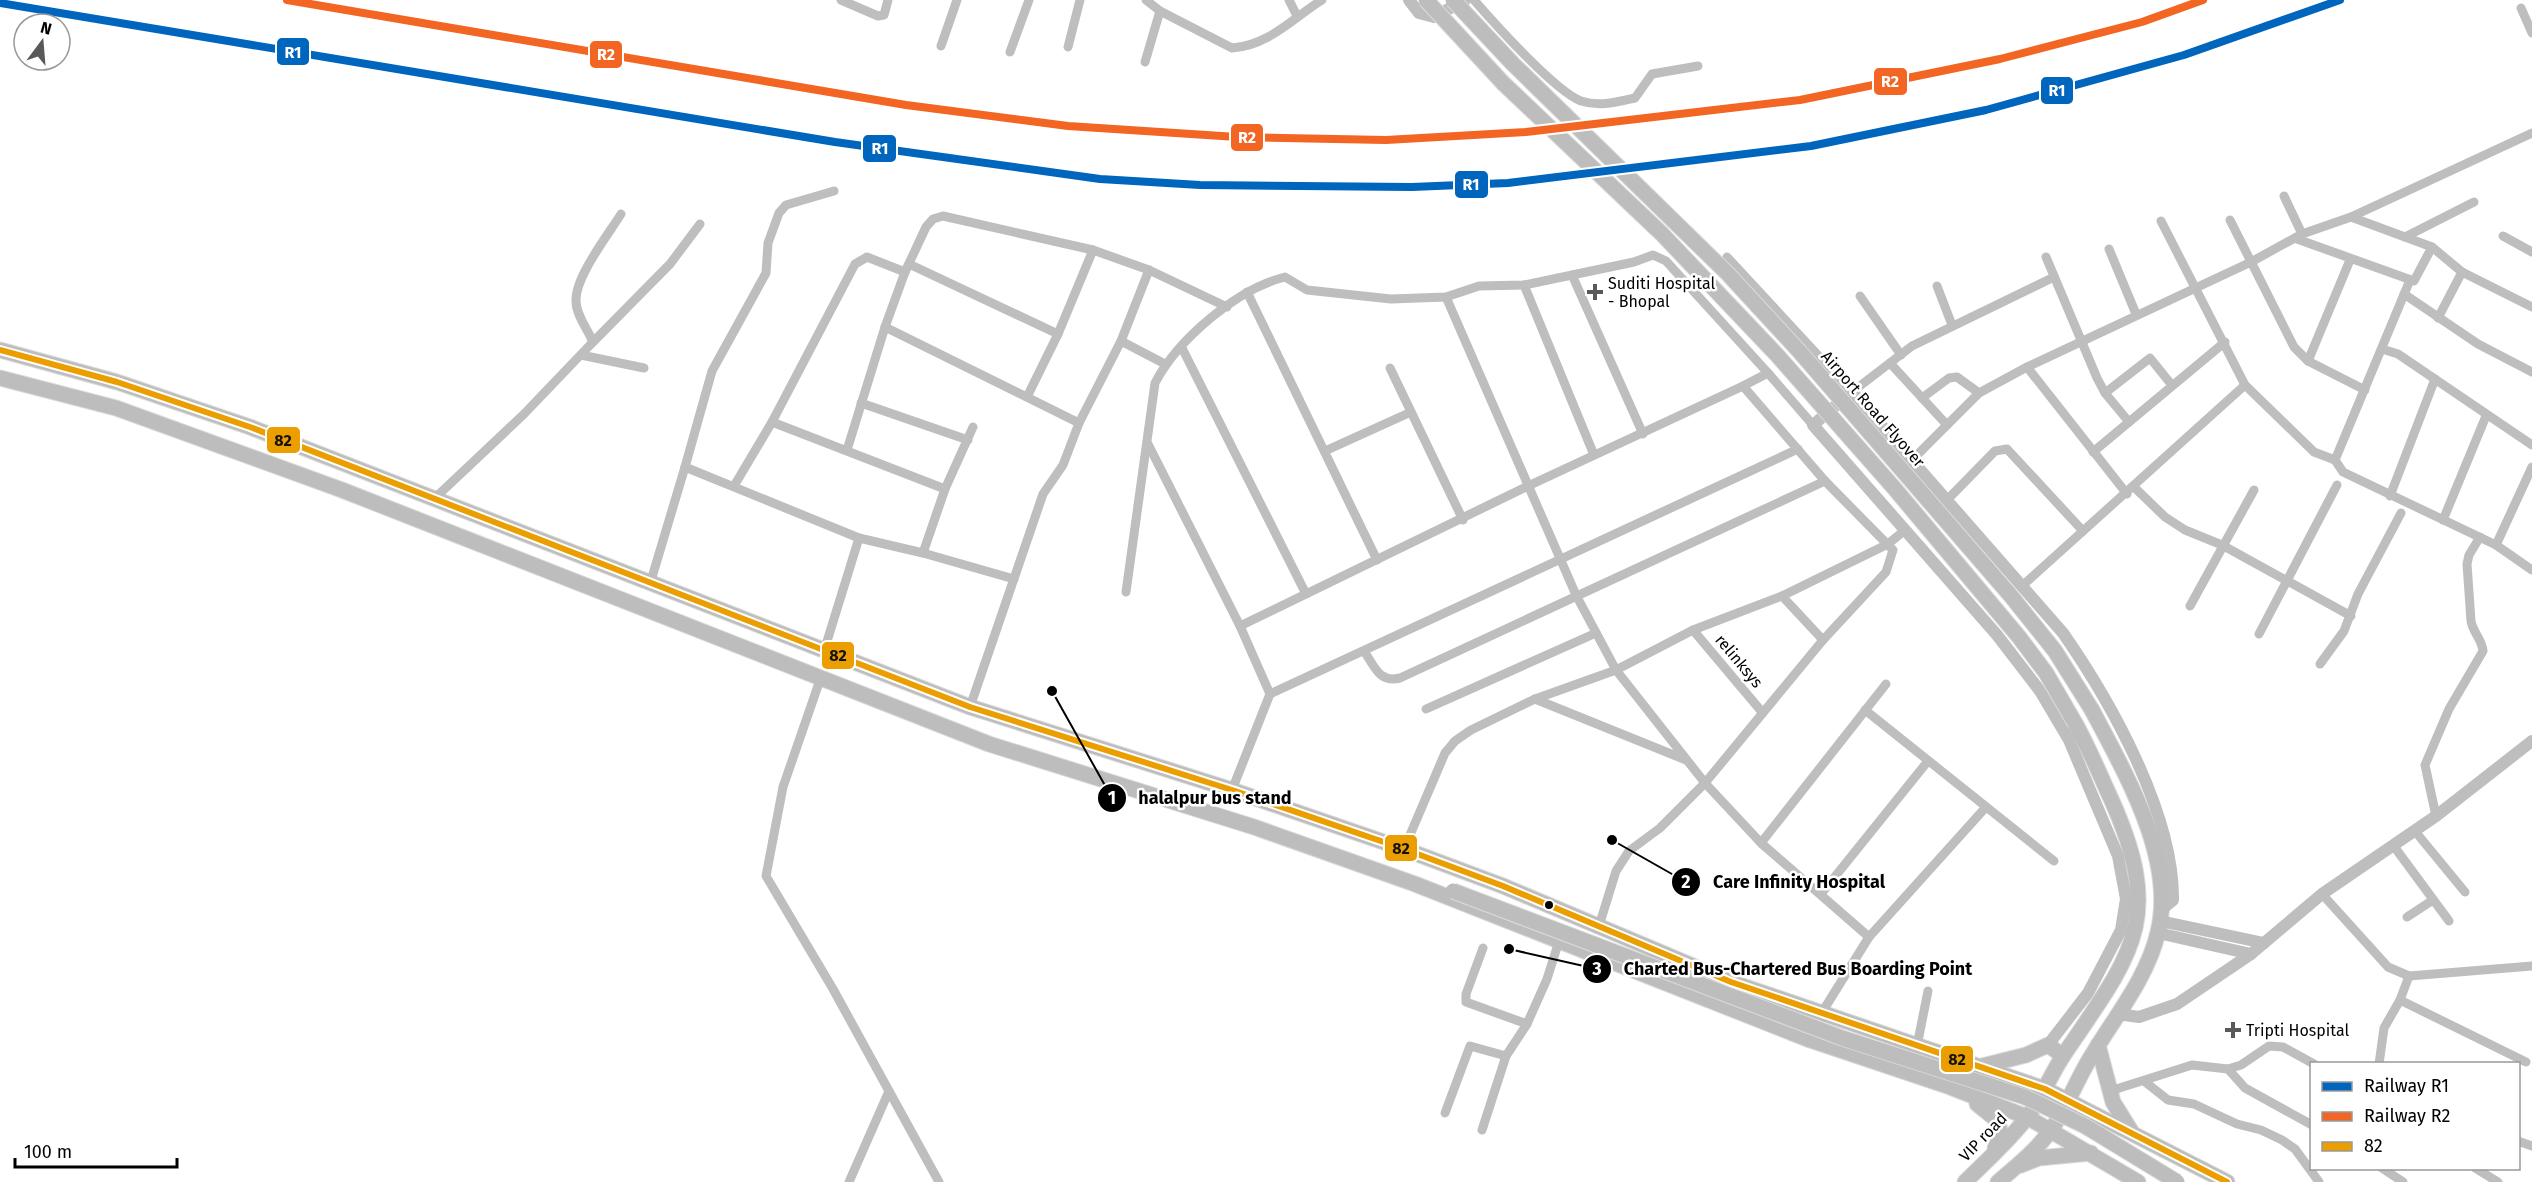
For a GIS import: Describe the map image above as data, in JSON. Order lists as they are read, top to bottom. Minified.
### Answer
{"streets":{"main road":["Airport Road Flyover","VIP road"],"street":["relinksys"]},"places":{"health":["Suditi Hospital - Bhopal","Tripti Hospital"],"other":["halalpur bus stand","Care Infinity Hospital","Charted Bus-Chartered Bus Boarding Point"]},"lines":["rail line R1","rail line R2","transit line 82"],"legend":["Railway R1","Railway R2","82"],"scale_bar":"100 m","north":"top"}
